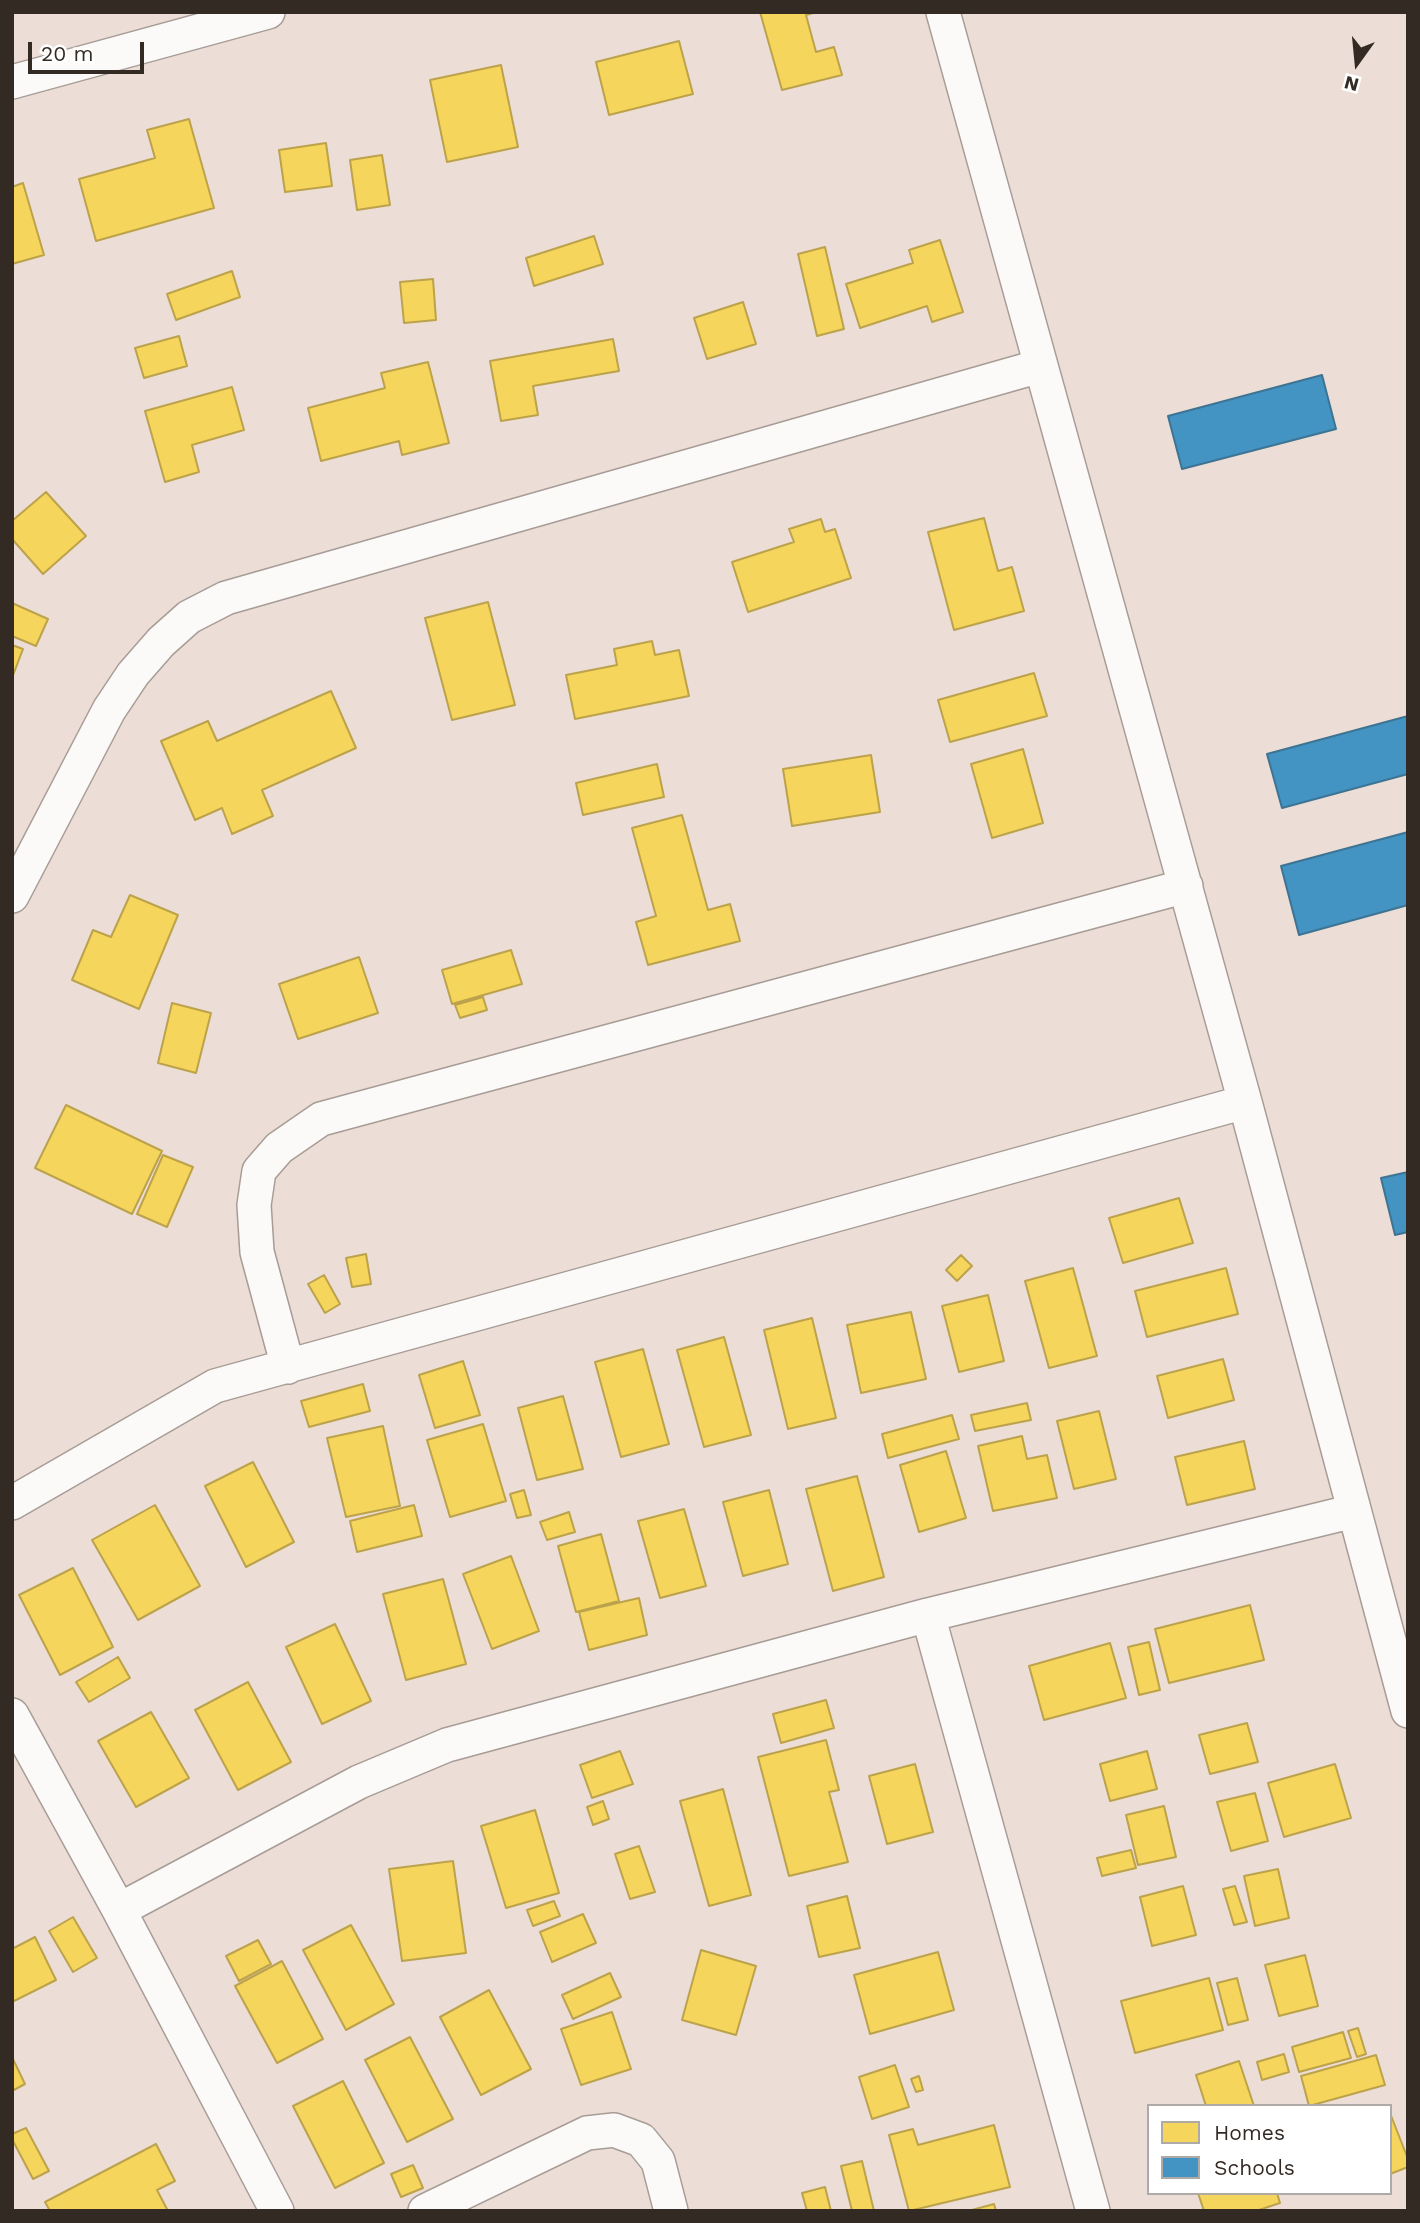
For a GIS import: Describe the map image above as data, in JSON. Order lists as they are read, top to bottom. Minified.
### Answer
{"legend":["Homes","Schools"],"scale_bar":"20 m","north":"bottom"}
